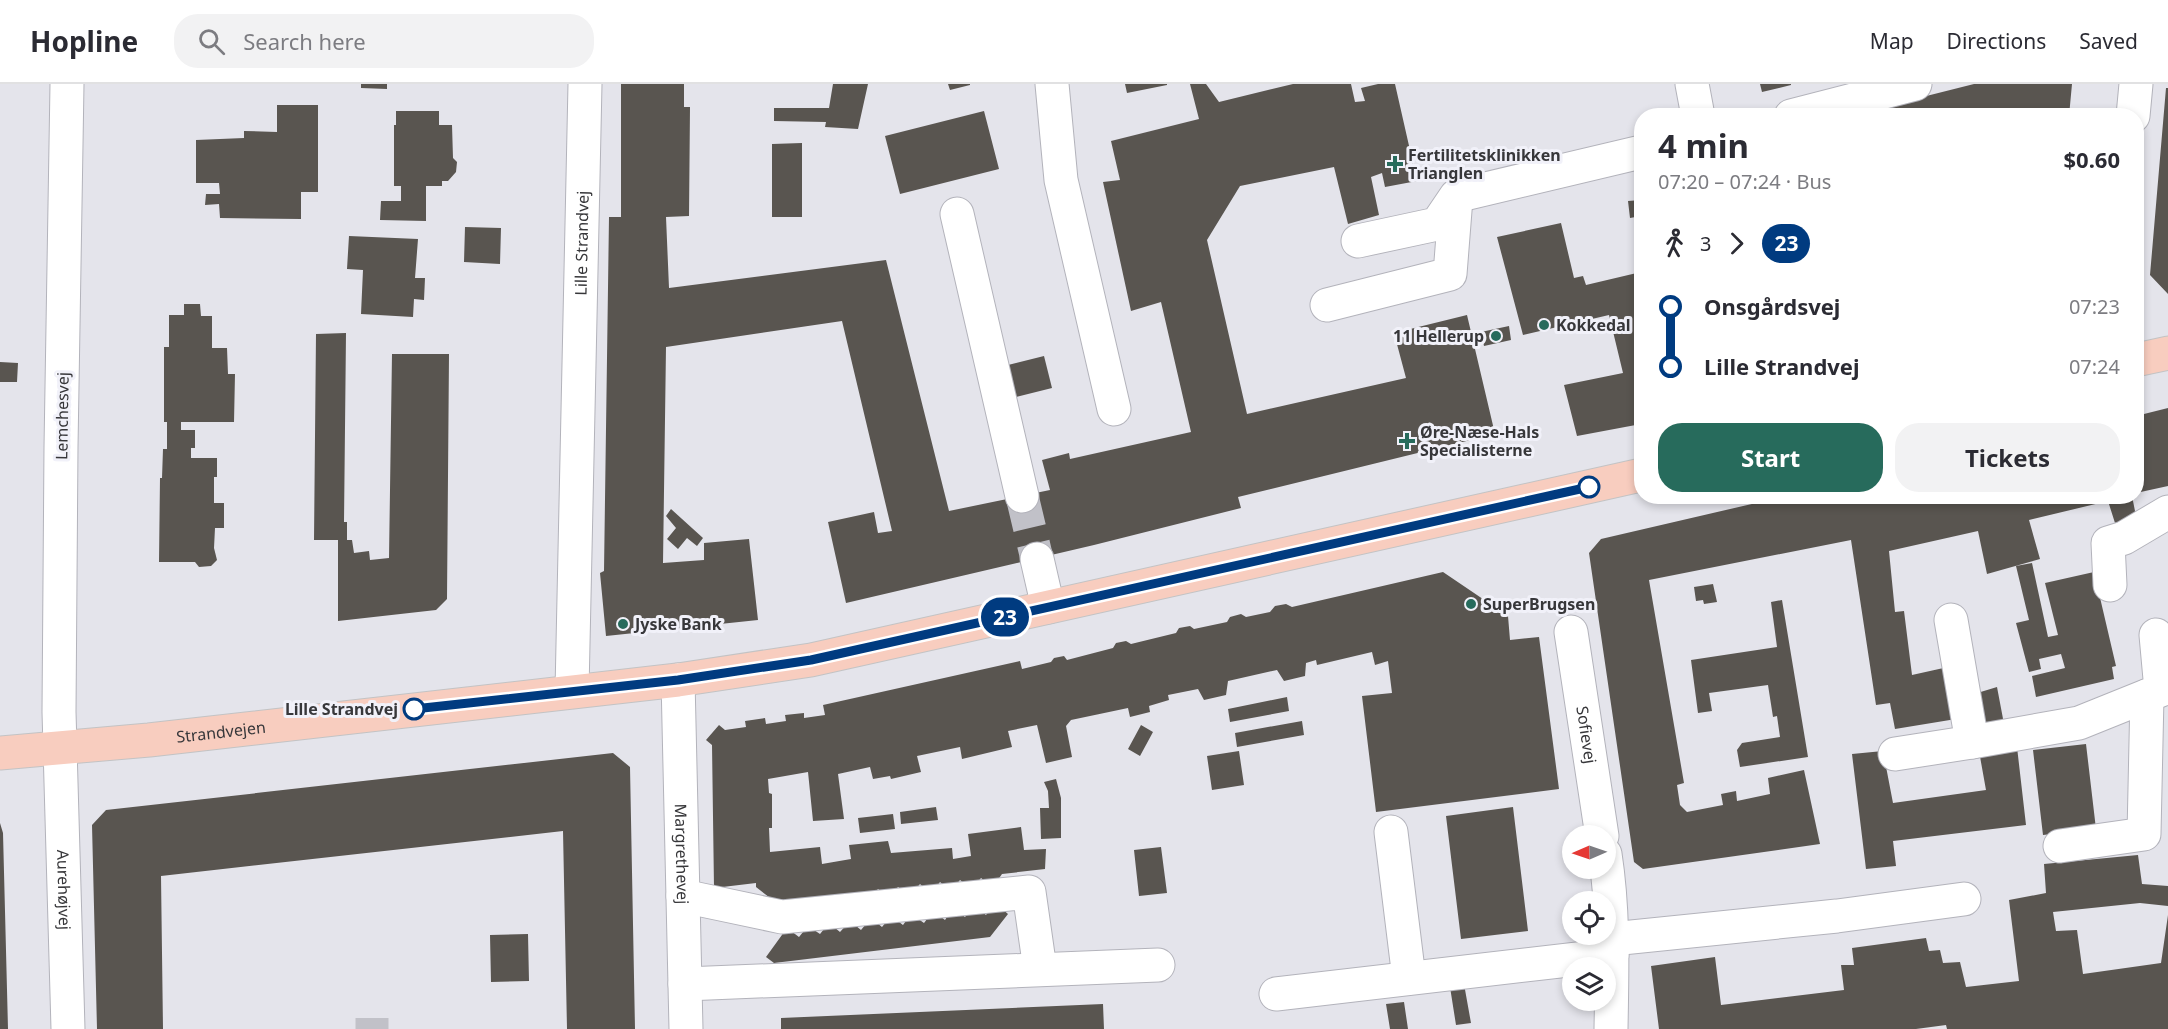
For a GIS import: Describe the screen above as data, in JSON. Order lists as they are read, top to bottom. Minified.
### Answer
{"streets":{"main road":["Strandvejen"],"street":["Lille Strandvej","Lemchesvej","Sofievej","Margrethevej","Aurehøjvej"]},"crossings":[["Lille Strandvej","Strandvejen"],["Lemchesvej","Strandvejen"],["Lemchesvej","Aurehøjvej"],["Strandvejen","Margrethevej"],["Strandvejen","Aurehøjvej"]],"places":{"health":["Fertilitetsklinikken Trianglen","Øre-Næse-Hals Specialisterne"],"other":["Kokkedal","11 Hellerup","SuperBrugsen","Jyske Bank","Lille Strandvej"]},"lines":["bus line 23"],"north":"left","page":{"header":"Hopline","search":"Search here","nav":["Map","Directions","Saved"],"on_map":"23","heading":["4 min","07:20 – 07:24 · Bus","$0.60"],"legs":["3","23"],"list":[{"name":"Onsgårdsvej","value":"07:23"},{"name":"Lille Strandvej","value":"07:24"}],"buttons":["Start","Tickets"]}}
